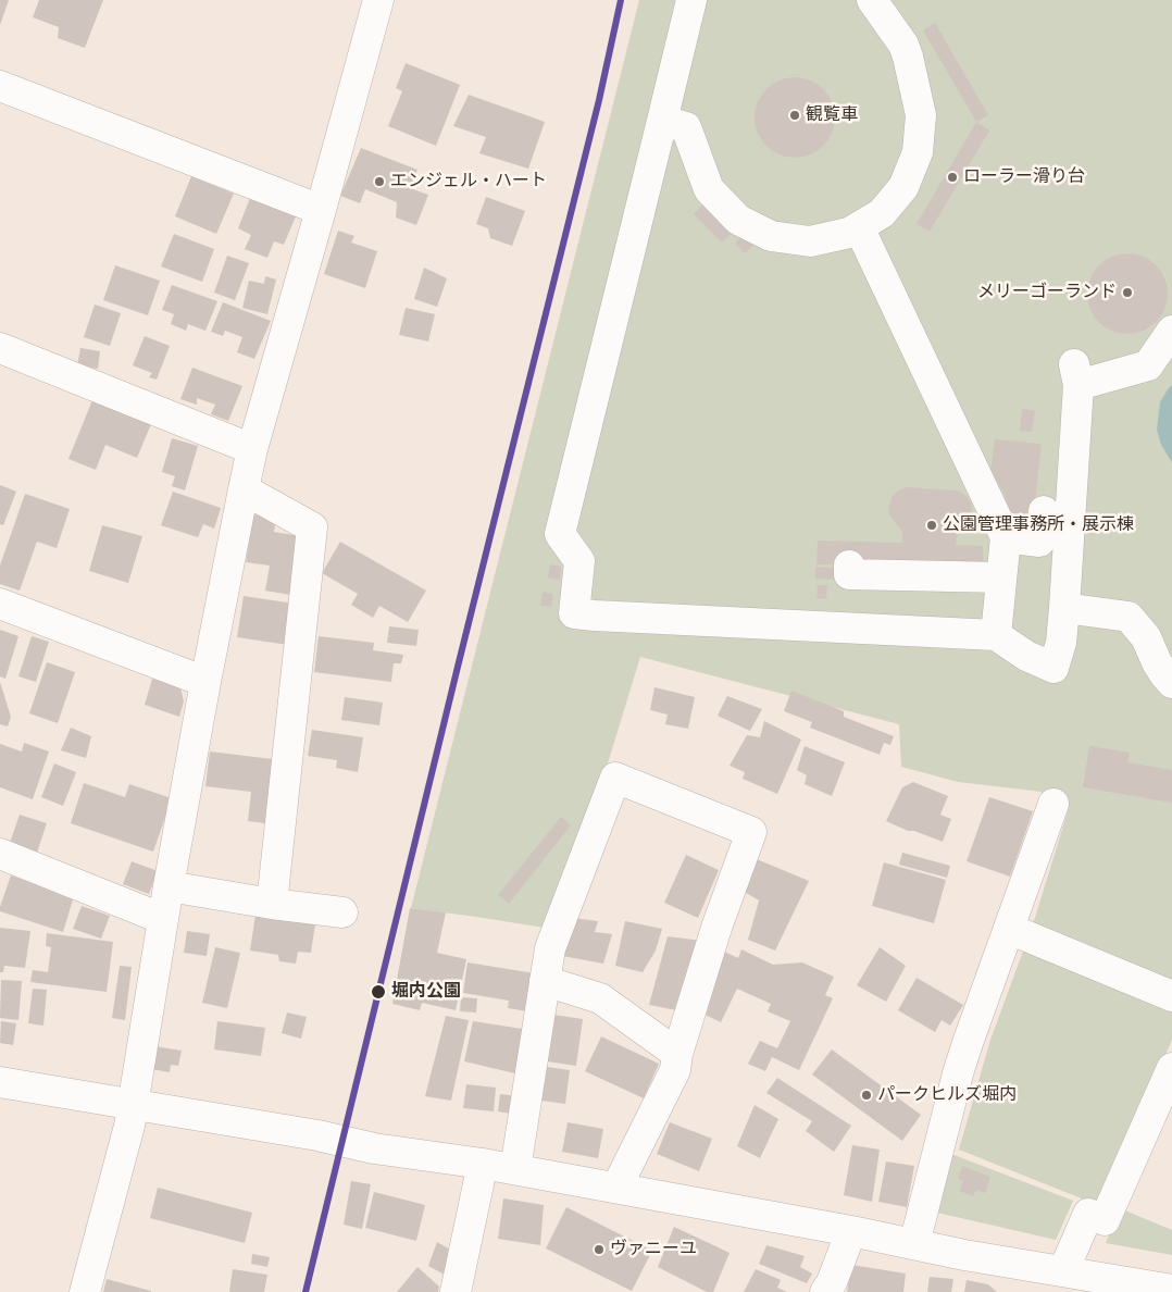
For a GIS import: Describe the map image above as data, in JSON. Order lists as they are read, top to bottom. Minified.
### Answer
{"places":["観覧車","ローラー滑り台","エンジェル・ハート","メリーゴーランド","公園管理事務所・展示棟","堀内公園","パークヒルズ堀内","ヴァニーユ"]}
